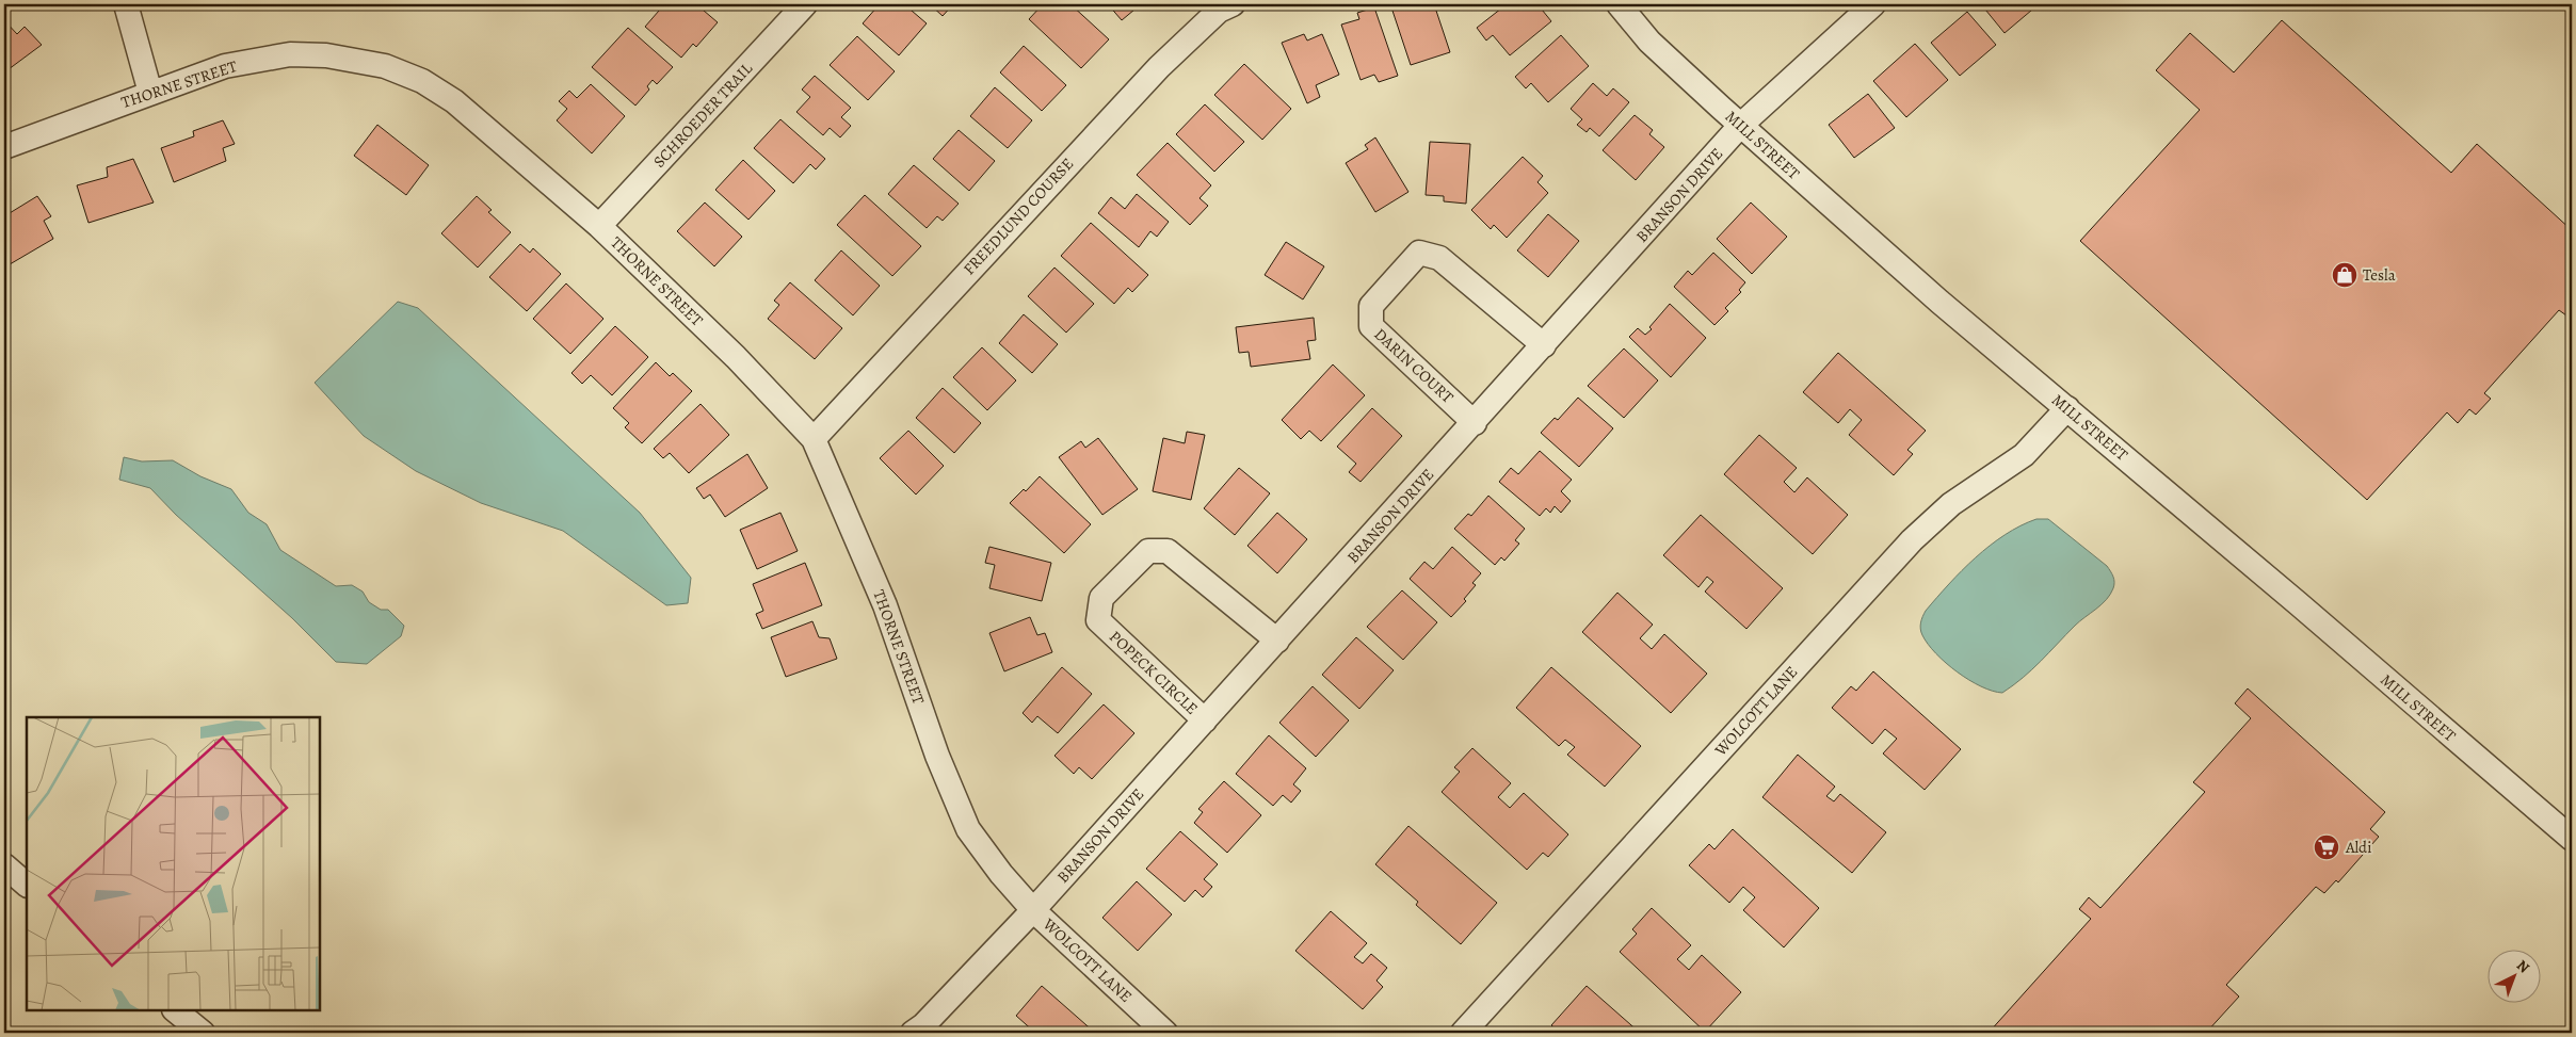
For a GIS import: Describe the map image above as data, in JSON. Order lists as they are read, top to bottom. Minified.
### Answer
{"streets":{"street":["THORNE STREET","SCHROEDER TRAIL","MILL STREET","BRANSON DRIVE","FREEDLUND COURSE","DARIN COURT","POPECK CIRCLE","WOLCOTT LANE"]},"crossings":[["THORNE STREET","SCHROEDER TRAIL"],["THORNE STREET","BRANSON DRIVE"],["THORNE STREET","FREEDLUND COURSE"],["THORNE STREET","WOLCOTT LANE"],["MILL STREET","BRANSON DRIVE"],["MILL STREET","WOLCOTT LANE"],["BRANSON DRIVE","DARIN COURT"],["BRANSON DRIVE","POPECK CIRCLE"],["BRANSON DRIVE","WOLCOTT LANE"]],"places":{"shop":["Tesla"],"supermarket":["Aldi"]},"north":"top right"}
